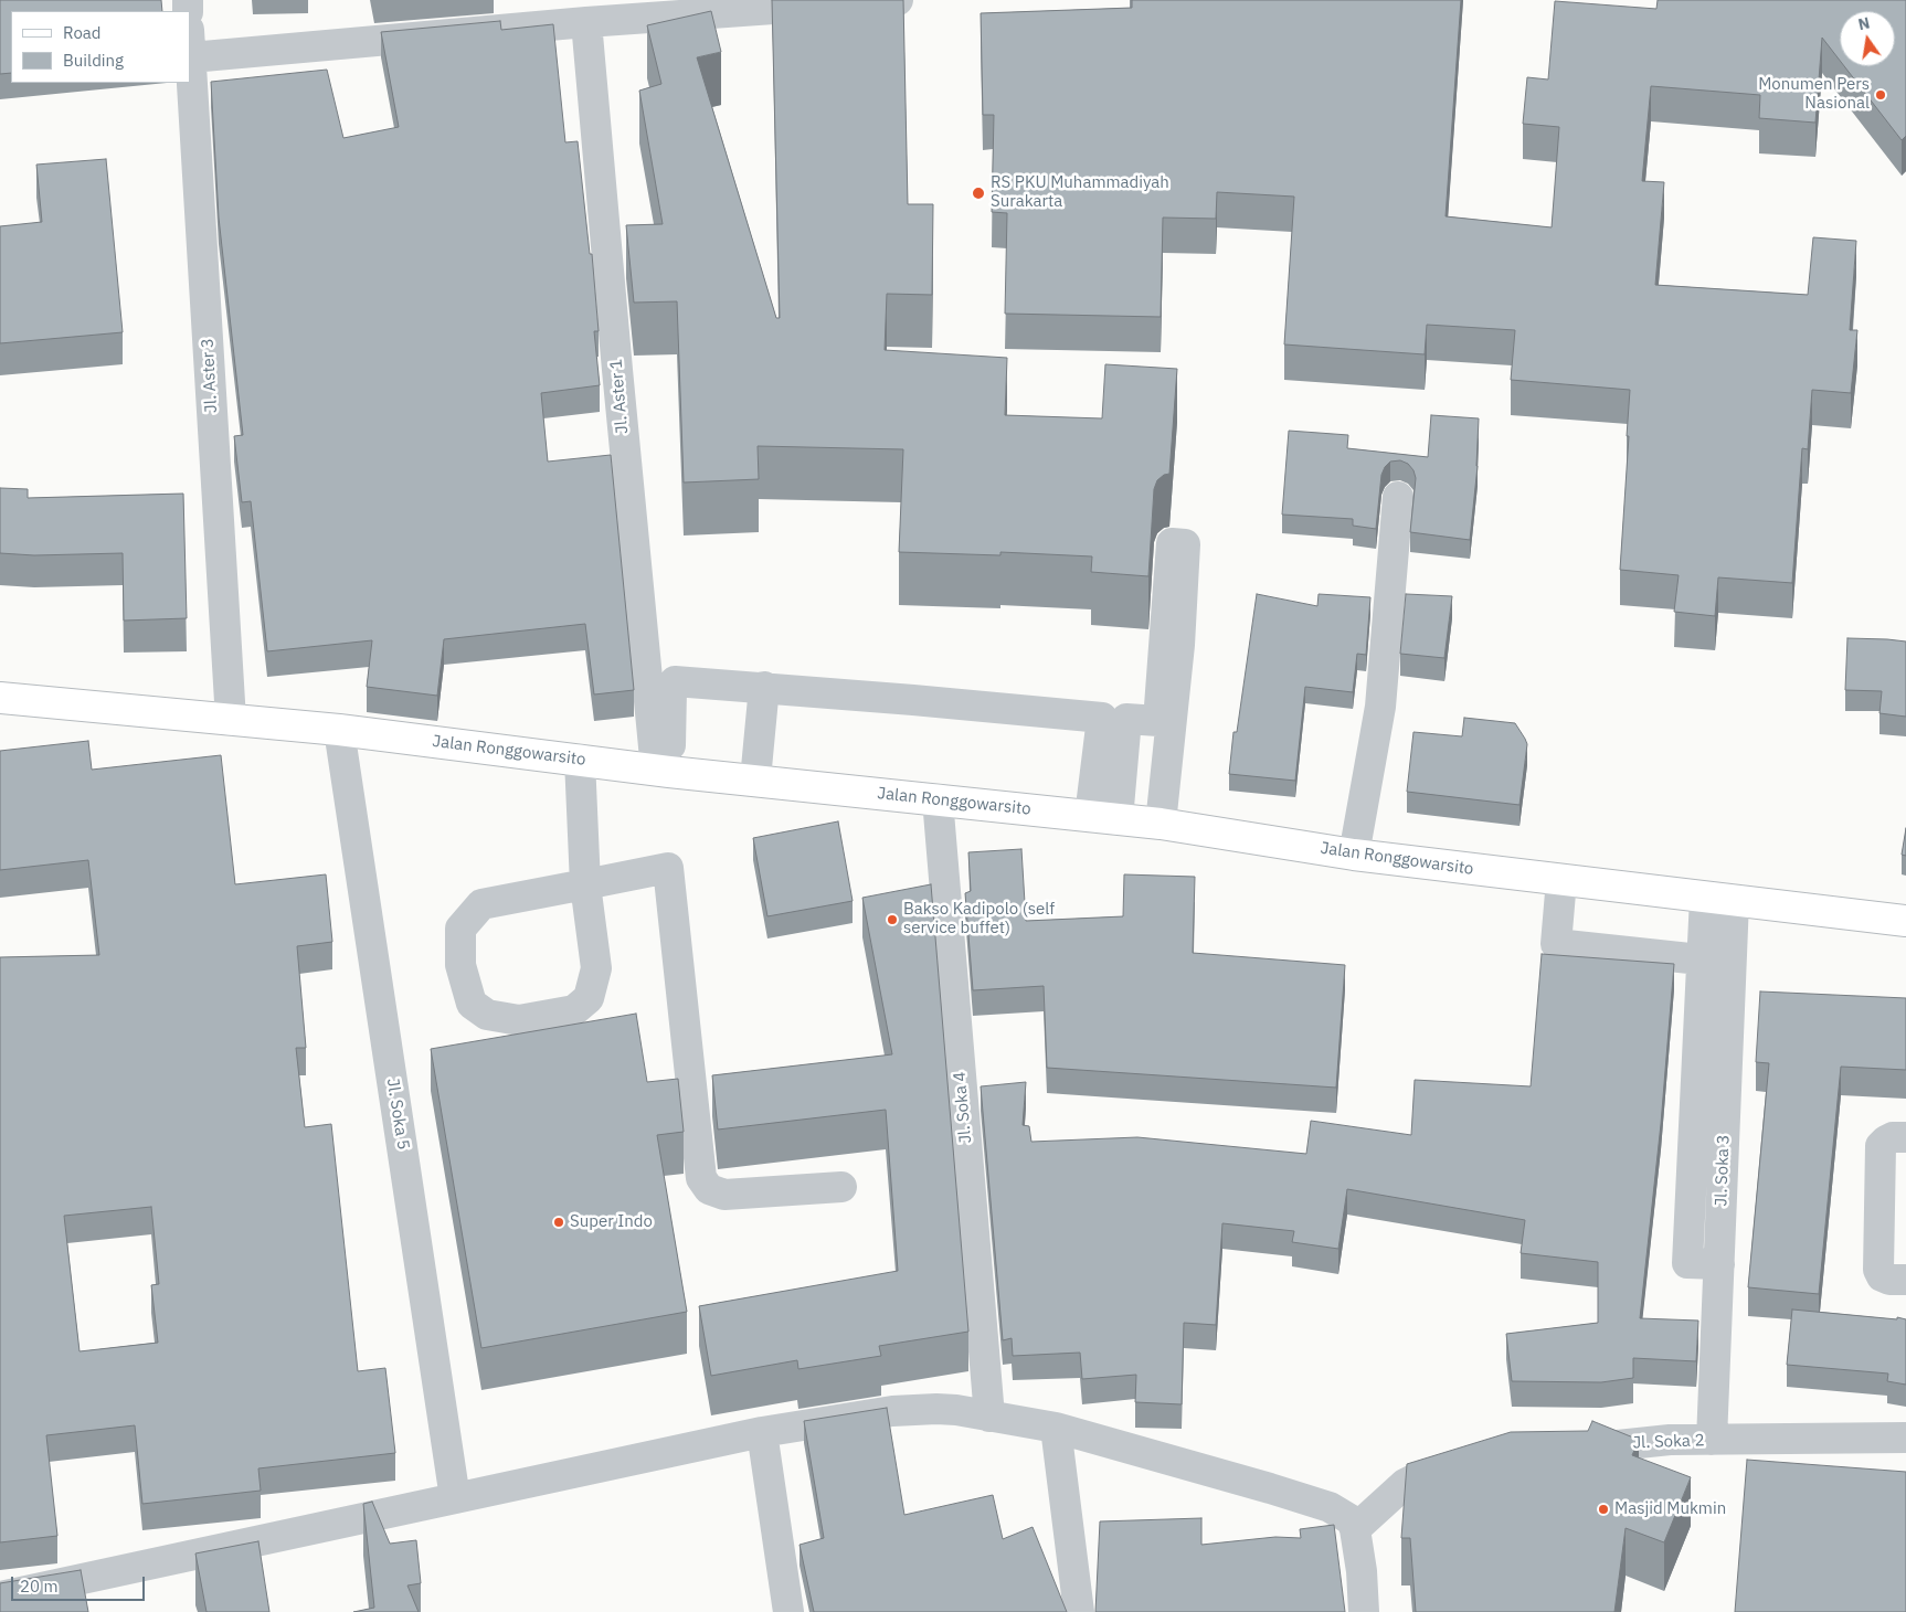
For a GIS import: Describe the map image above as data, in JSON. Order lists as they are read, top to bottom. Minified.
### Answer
{"streets":{"main road":["Jalan Ronggowarsito"],"street":["Jl. Aster 3","Jl. Aster 1","Jl. Soka 4","Jl. Soka 5","Jl. Soka 3","Jl. Soka 2"]},"crossings":[["Jl. Aster 3","Jalan Ronggowarsito"],["Jl. Aster 1","Jalan Ronggowarsito"],["Jalan Ronggowarsito","Jl. Soka 4"],["Jalan Ronggowarsito","Jl. Soka 5"],["Jalan Ronggowarsito","Jl. Soka 3"],["Jl. Soka 3","Jl. Soka 2"]],"places":["Monumen Pers Nasional","RS PKU Muhammadiyah Surakarta","Bakso Kadipolo (self service buffet)","Super Indo","Masjid Mukmin"],"legend":["Road","Building"],"scale_bar":"20 m","north":"top"}
